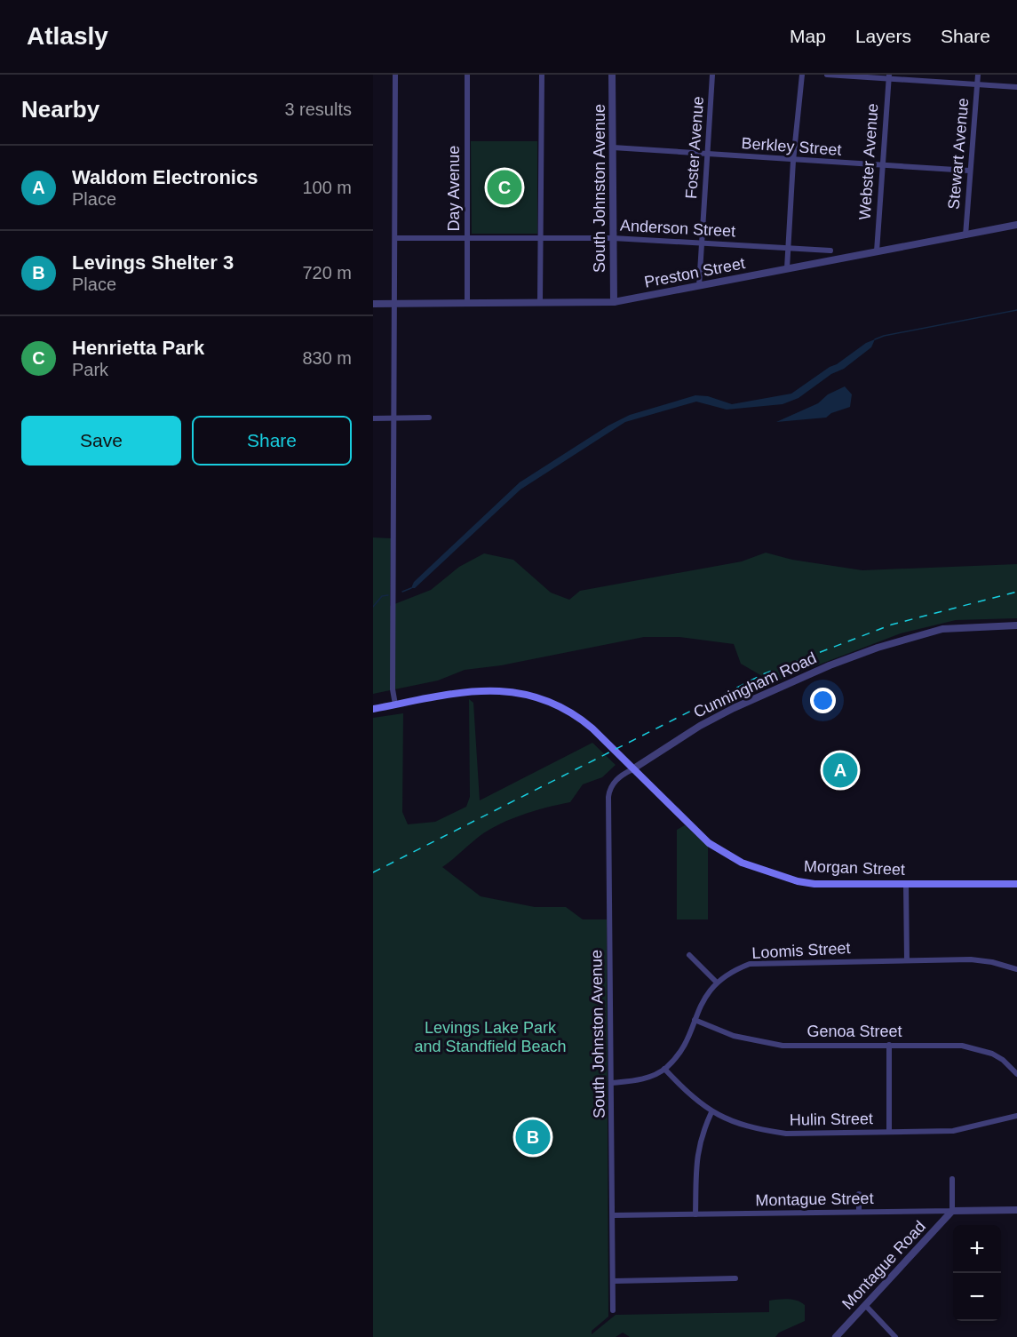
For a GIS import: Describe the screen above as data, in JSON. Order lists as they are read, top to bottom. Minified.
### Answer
{"streets":{"main road":["Morgan Street"],"street":["Berkley Street","Foster Avenue","Stewart Avenue","Webster Avenue","Day Avenue","South Johnston Avenue","Anderson Street","Preston Street","Cunningham Road","Loomis Street","Genoa Street","Hulin Street","Montague Street","Montague Road"]},"crossings":[["Berkley Street","Foster Avenue"],["Berkley Street","Stewart Avenue"],["Berkley Street","Webster Avenue"],["Berkley Street","South Johnston Avenue"],["Foster Avenue","Anderson Street"],["Foster Avenue","Preston Street"],["Stewart Avenue","Preston Street"],["Webster Avenue","Preston Street"],["Day Avenue","Anderson Street"],["Day Avenue","Preston Street"],["South Johnston Avenue","Anderson Street"],["South Johnston Avenue","Preston Street"],["South Johnston Avenue","Cunningham Road"],["South Johnston Avenue","Morgan Street"],["South Johnston Avenue","Loomis Street"],["South Johnston Avenue","Montague Street"],["Cunningham Road","Morgan Street"],["Loomis Street","Genoa Street"],["Loomis Street","Hulin Street"],["Montague Street","Montague Road"]],"parks":["Levings Lake Park and Standfield Beach"],"page":{"header":"Atlasly","nav":["Map","Layers","Share"],"heading":["Nearby","3 results"],"list":[{"mark":"A","name":"Waldom Electronics","note":"Place","value":"100 m"},{"mark":"B","name":"Levings Shelter 3","note":"Place","value":"720 m"},{"mark":"C","name":"Henrietta Park","note":"Park","value":"830 m"}],"pins":["C","A","B"],"buttons":["Save","Share"],"map_buttons":["+","−"]}}
